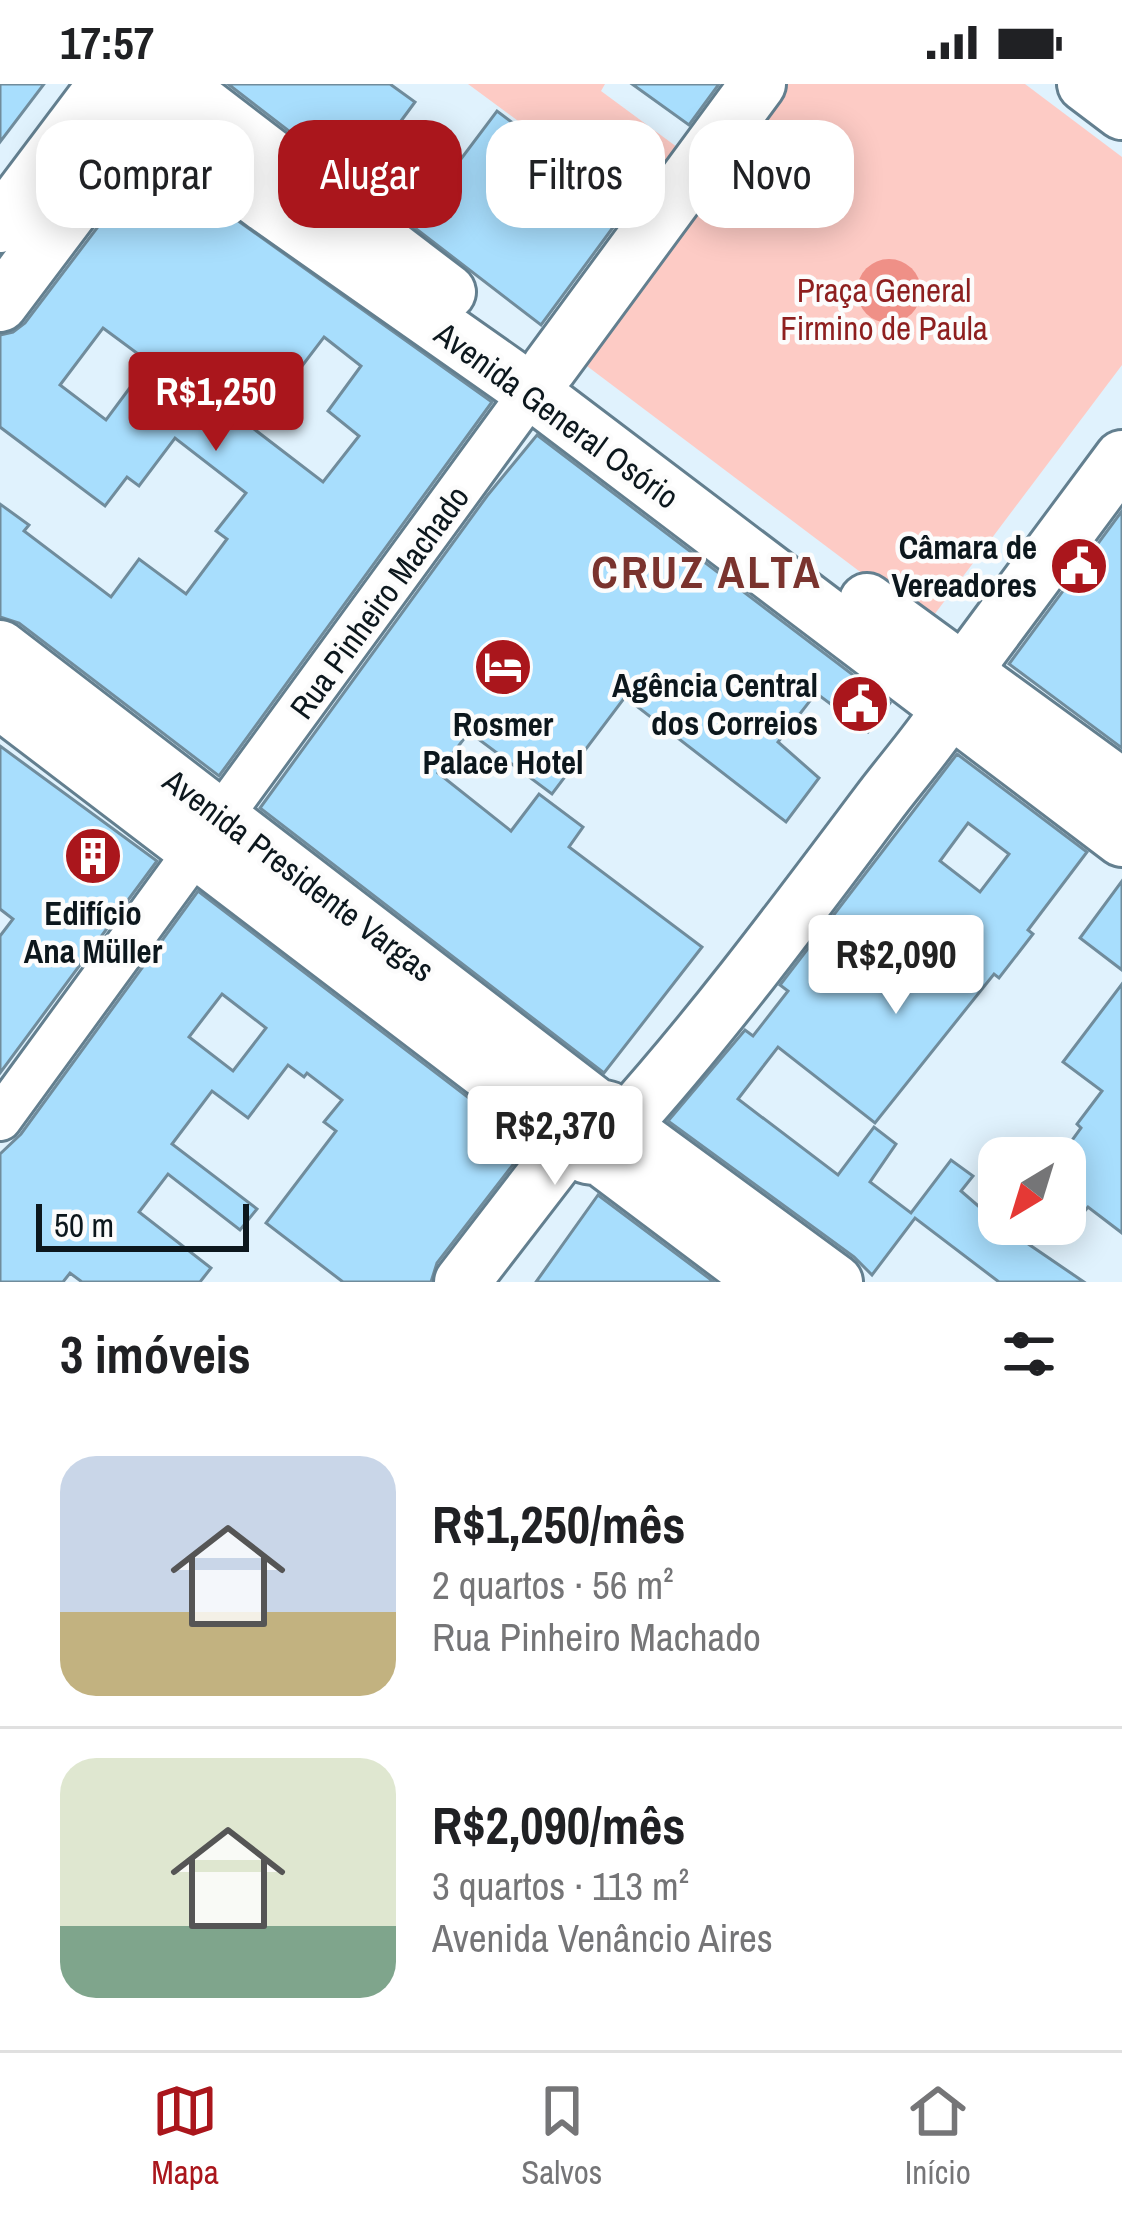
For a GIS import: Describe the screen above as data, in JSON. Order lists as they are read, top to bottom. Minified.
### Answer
{"streets":{"main road":["Avenida General Osório","Rua Pinheiro Machado","Avenida Presidente Vargas"]},"crossings":[["Avenida General Osório","Rua Pinheiro Machado"],["Rua Pinheiro Machado","Avenida Presidente Vargas"]],"districts":["CRUZ ALTA"],"parks":["Praça General Firmino de Paula"],"places":{"public building":["Câmara de Vereadores","Agência Central dos Correios"],"hotel":["Rosmer Palace Hotel"],"building":["Edifício Ana Müller"]},"scale_bar":"50 m","north":"bottom left","page":{"status":"17:57","chip":["Comprar","Alugar","Filtros","Novo"],"price":["R$1,250","R$2,090","R$2,370"],"scale":"50 m","heading":"3 imóveis","list":[{"name":"R$1,250/mês","note":"2 quartos · 56 m² · Rua Pinheiro Machado"},{"name":"R$2,090/mês","note":"3 quartos · 113 m² · Avenida Venâncio Aires"}],"tabs":["Mapa","Salvos","Início"]}}
